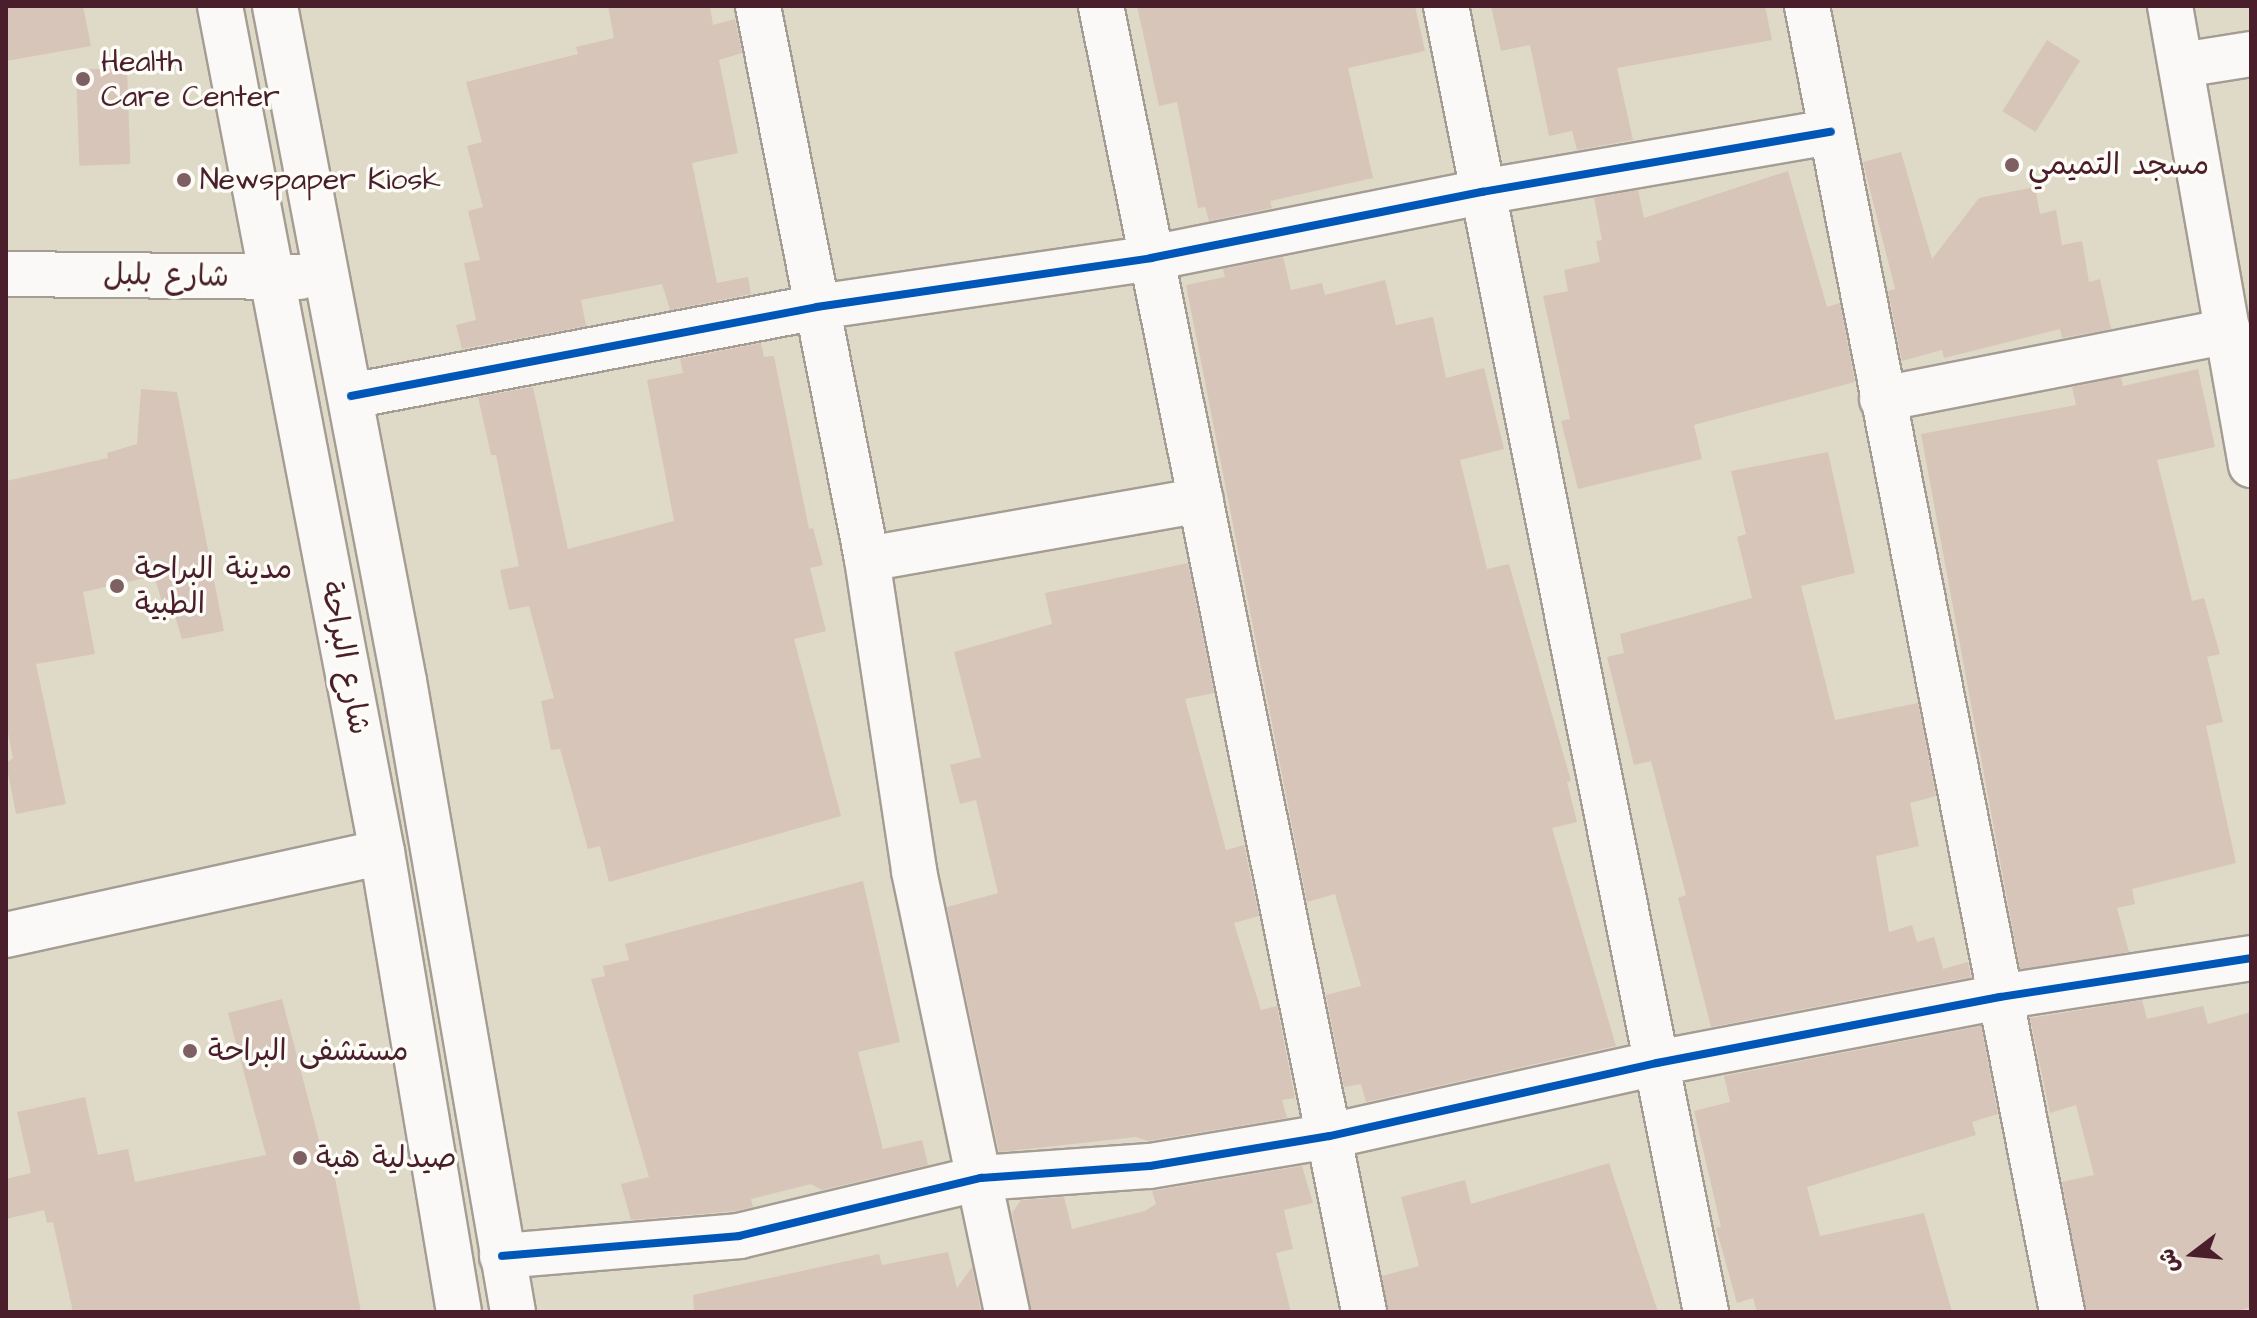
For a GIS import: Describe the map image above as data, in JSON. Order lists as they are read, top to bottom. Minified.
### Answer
{"streets":{"street":["شارع بلبل","شارع البراحة"]},"crossings":[["شارع بلبل","شارع البراحة"]],"places":["Health Care Center","مسجد التميمي","Newspaper Kiosk","مدينة البراحة الطبية","مستشفى البراحة","صيدلية هبة"],"north":"left"}
